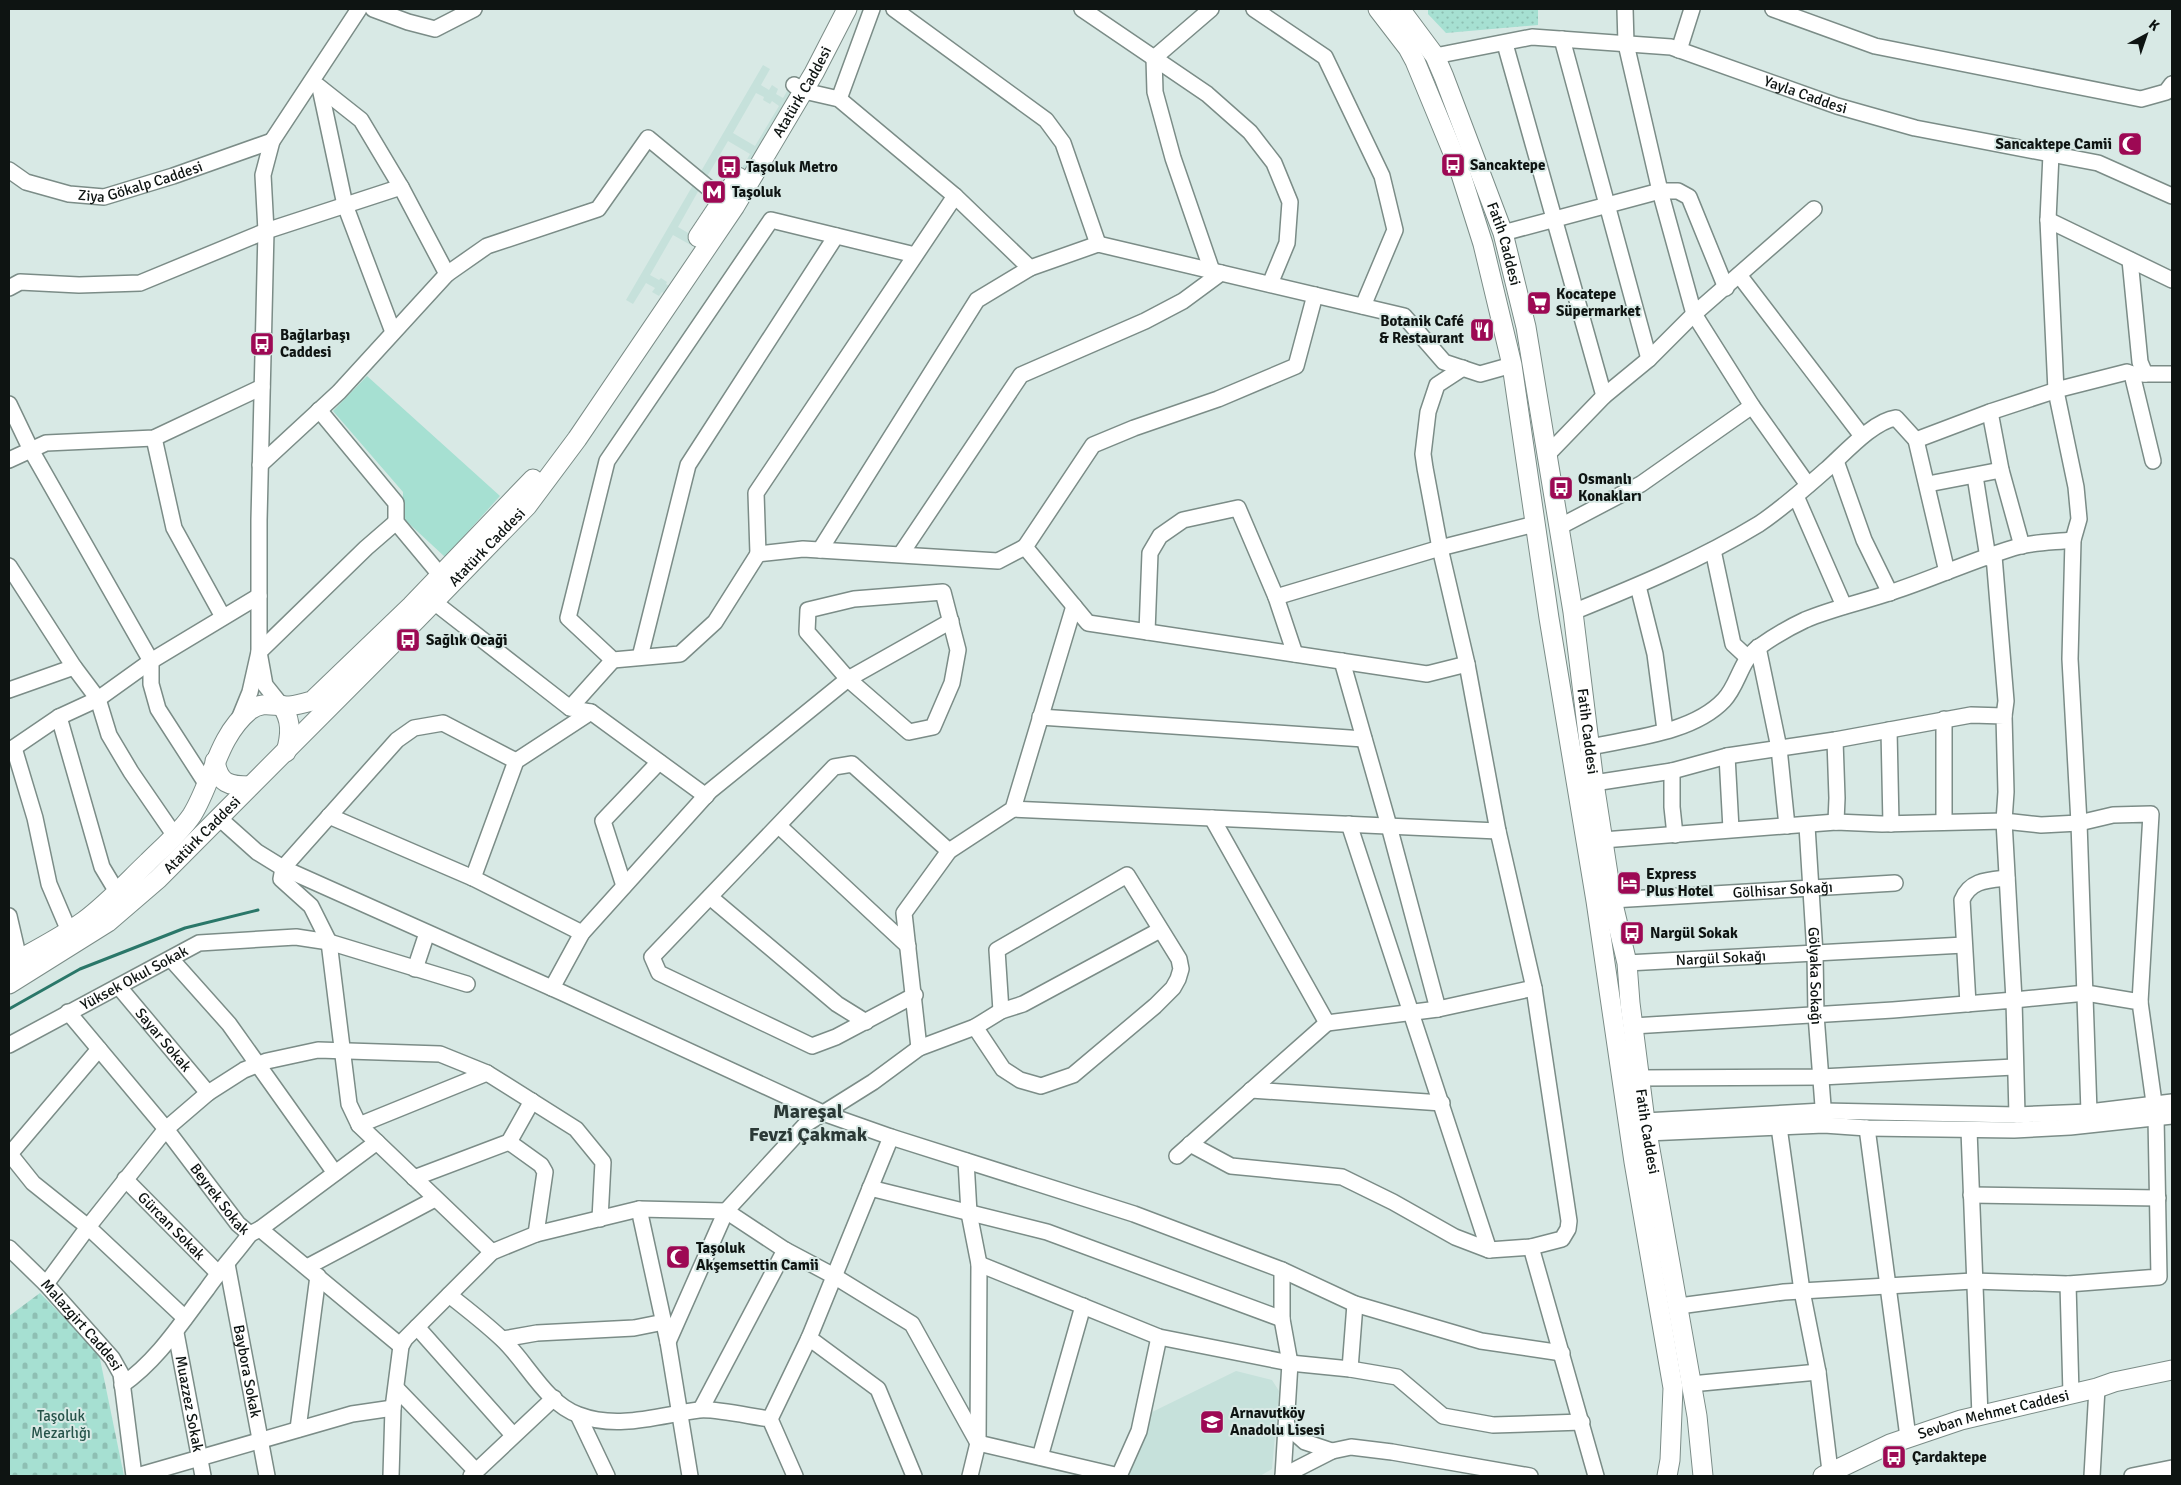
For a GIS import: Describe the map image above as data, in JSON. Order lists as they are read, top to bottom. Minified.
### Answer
{"streets":{"main road":["Atatürk Caddesi","Fatih Caddesi","Sevban Mehmet Caddesi"],"street":["Yayla Caddesi","Ziya Gökalp Caddesi","Gölhisar Sokağı","Nargül Sokağı","Gölyaka Sokağı","Yüksek Okul Sokak","Sayar Sokak","Beyrek Sokak","Gürcan Sokak","Malazgirt Caddesi","Baybora Sokak","Muazzez Sokak"]},"crossings":[["Yayla Caddesi","Fatih Caddesi"],["Fatih Caddesi","Gölhisar Sokağı"],["Fatih Caddesi","Nargül Sokağı"],["Gölhisar Sokağı","Gölyaka Sokağı"],["Nargül Sokağı","Gölyaka Sokağı"],["Yüksek Okul Sokak","Sayar Sokak"],["Yüksek Okul Sokak","Beyrek Sokak"],["Gürcan Sokak","Baybora Sokak"]],"districts":["Mareşal Fevzi Çakmak"],"parks":["Taşoluk Mezarlığı"],"places":{"mosque":["Sancaktepe Camii","Taşoluk Akşemsettin Camii"],"bus stop":["Sancaktepe","Taşoluk Metro","Bağlarbaşı Caddesi","Osmanlı Konakları","Sağlık Ocaği","Nargül Sokak","Çardaktepe"],"metro station":["Taşoluk"],"supermarket":["Kocatepe Süpermarket"],"restaurant":["Botanik Café & Restaurant"],"hotel":["Express Plus Hotel"],"school or university":["Arnavutköy Anadolu Lisesi"]},"north":"top right"}
